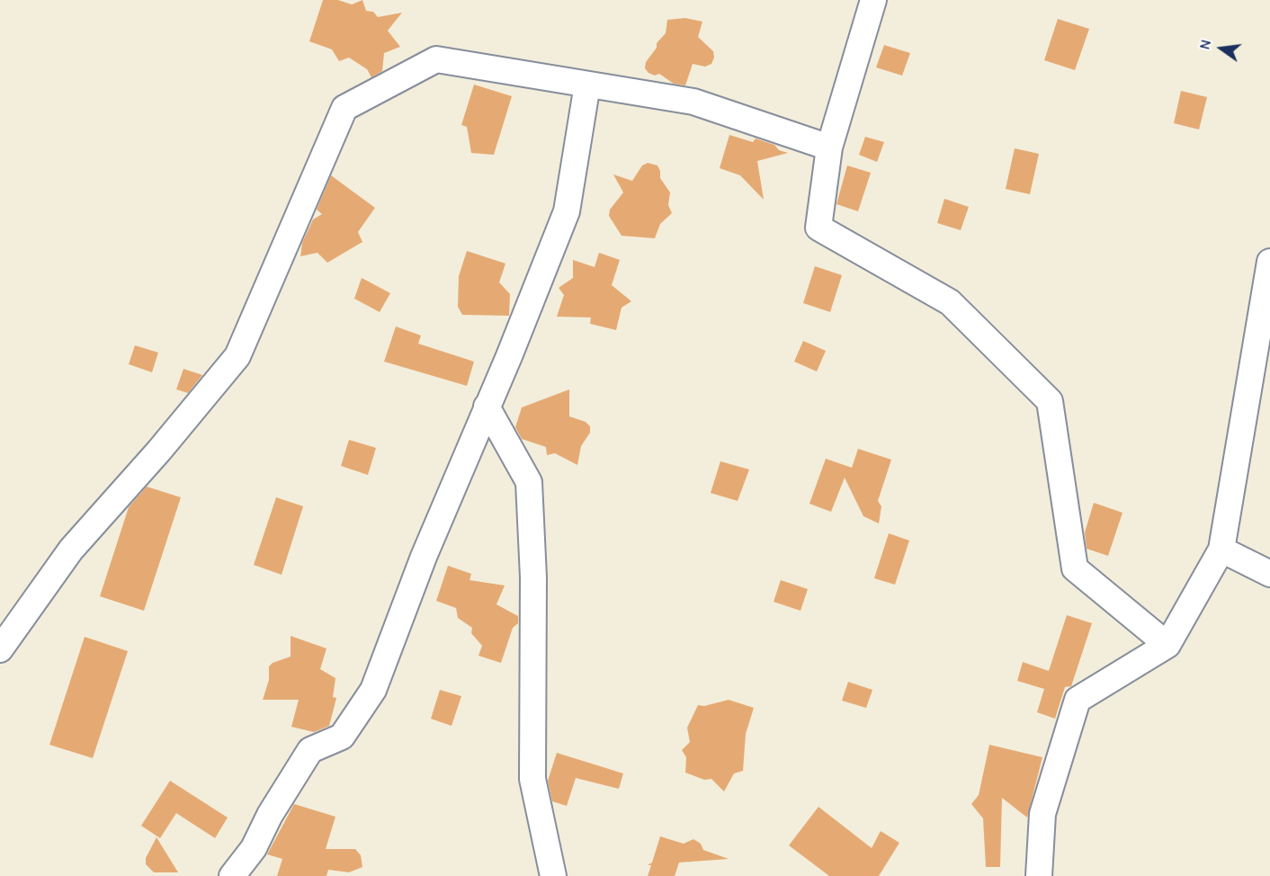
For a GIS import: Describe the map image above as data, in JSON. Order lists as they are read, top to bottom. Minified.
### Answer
{"north":"left"}
